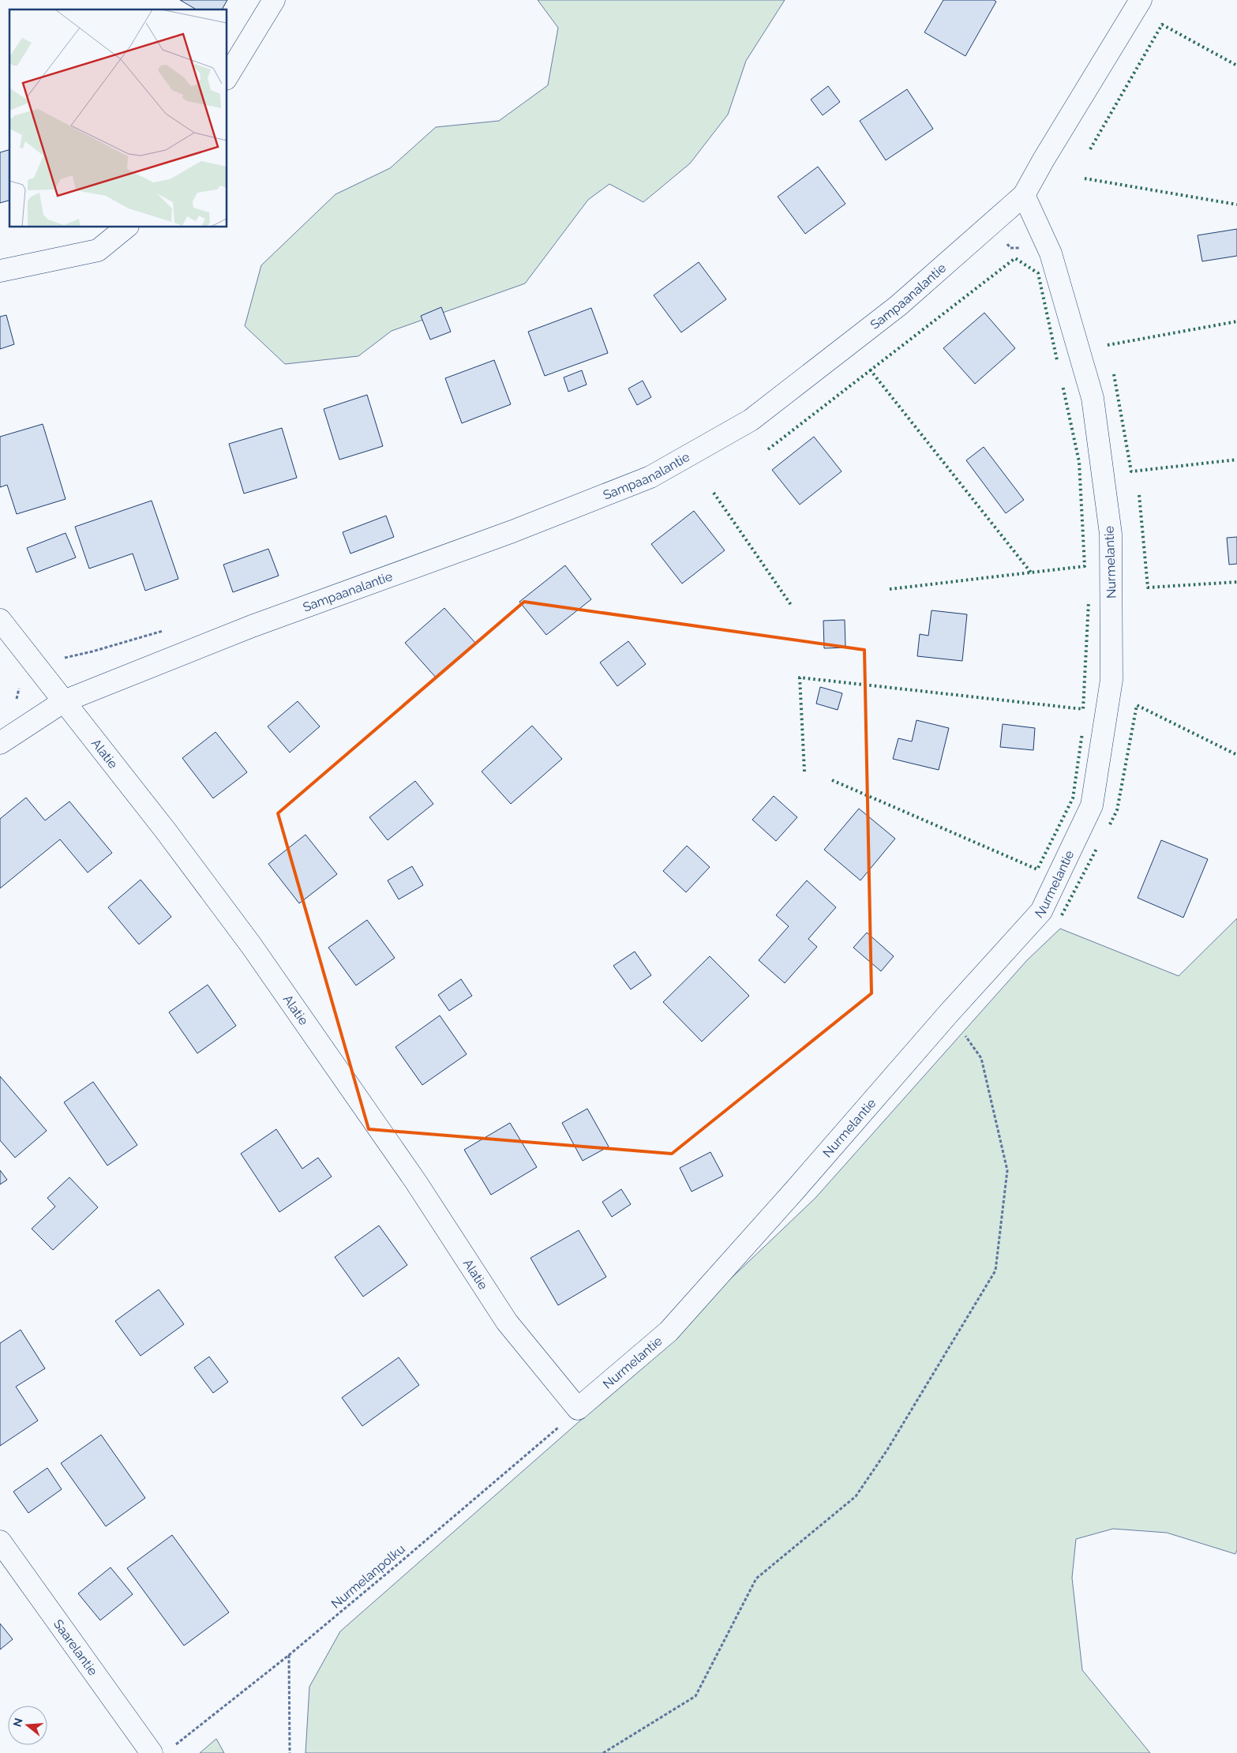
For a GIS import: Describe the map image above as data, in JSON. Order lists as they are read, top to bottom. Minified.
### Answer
{"streets":{"street":["Sampaanalantie","Nurmelantie","Alatie","Saarelantie"],"path":["Nurmelanpolku"]},"crossings":[["Sampaanalantie","Nurmelantie"],["Sampaanalantie","Alatie"],["Nurmelantie","Alatie"],["Nurmelantie","Nurmelanpolku"],["Alatie","Nurmelanpolku"],["Nurmelanpolku","Saarelantie"]],"north":"left"}
